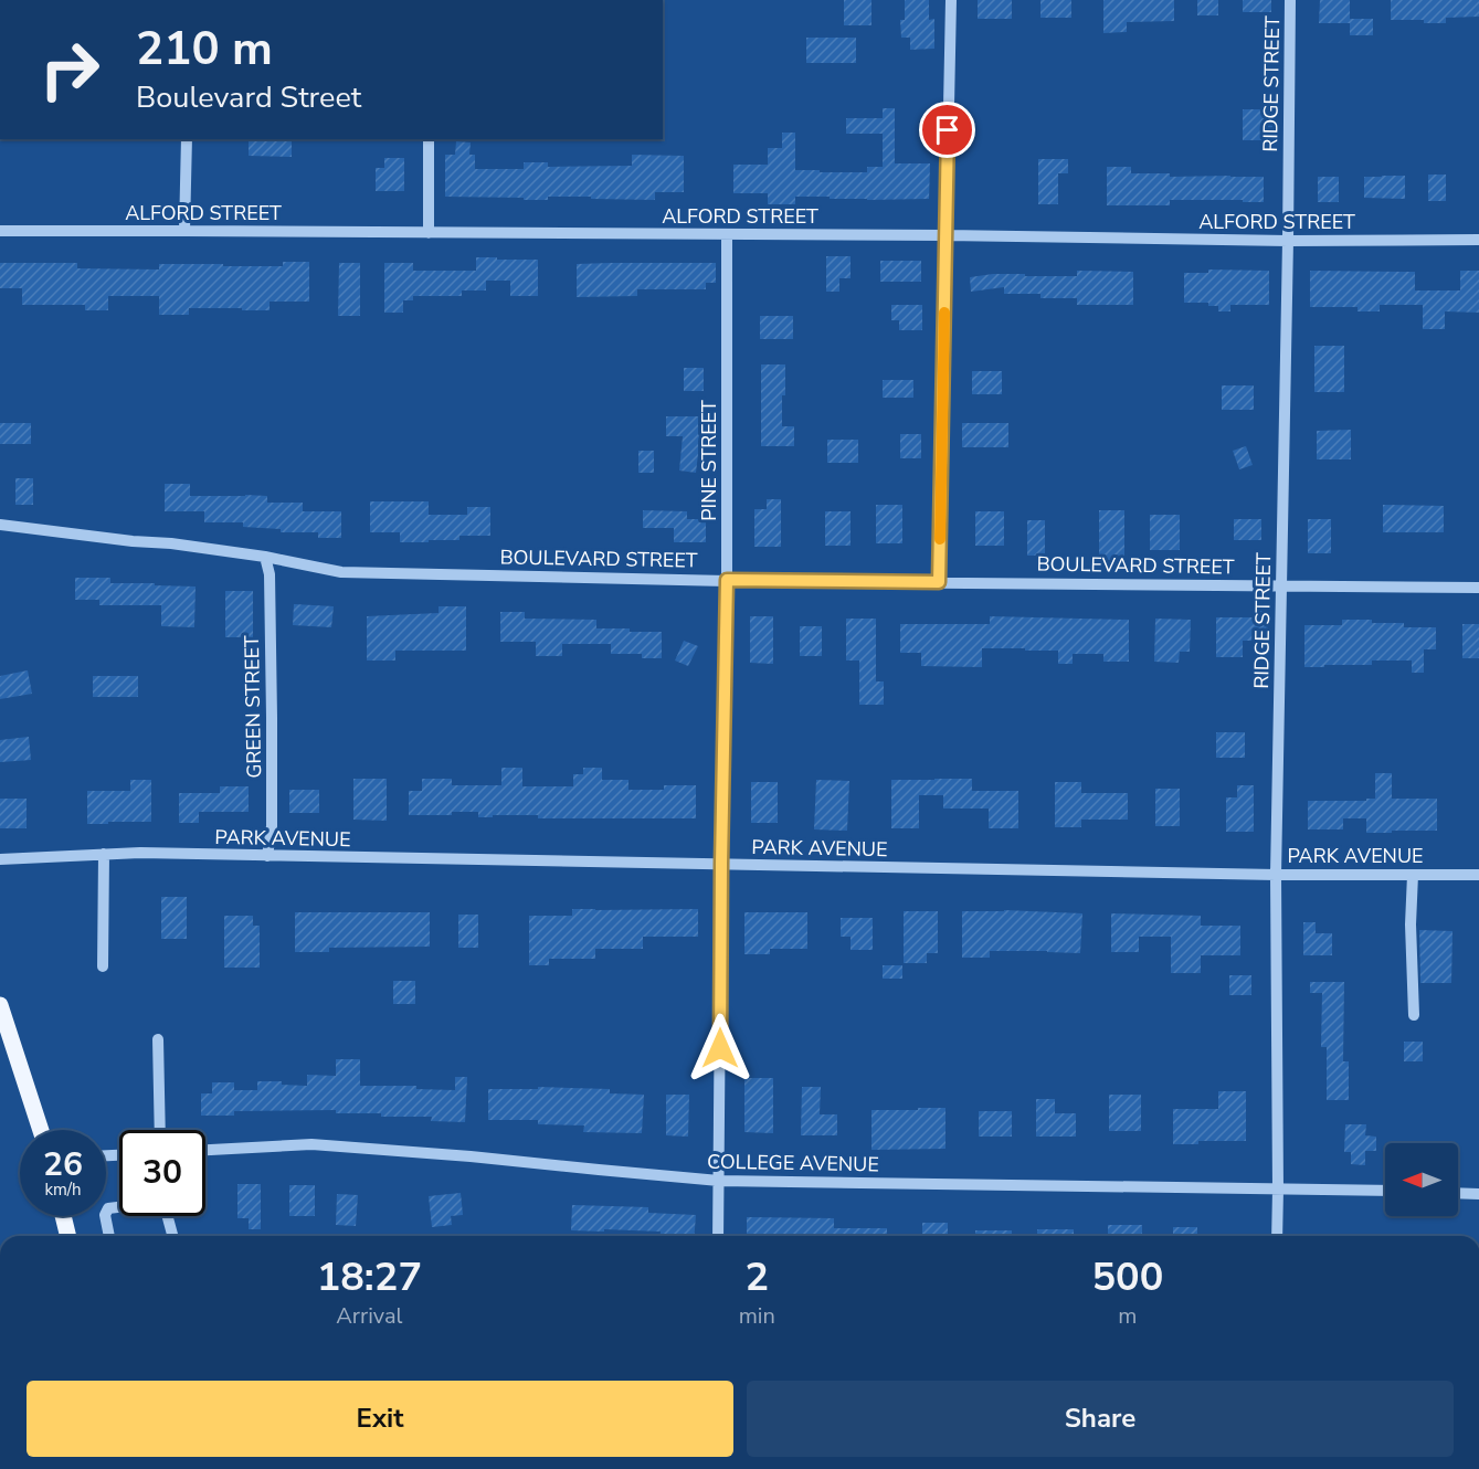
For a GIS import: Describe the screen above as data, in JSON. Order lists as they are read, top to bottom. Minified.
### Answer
{"streets":{"street":["RIDGE STREET","ALFORD STREET","PINE STREET","BOULEVARD STREET","GREEN STREET","PARK AVENUE","COLLEGE AVENUE"]},"crossings":[["RIDGE STREET","ALFORD STREET"],["RIDGE STREET","BOULEVARD STREET"],["RIDGE STREET","PARK AVENUE"],["RIDGE STREET","COLLEGE AVENUE"],["ALFORD STREET","PINE STREET"],["PINE STREET","BOULEVARD STREET"],["PINE STREET","PARK AVENUE"],["PINE STREET","COLLEGE AVENUE"],["BOULEVARD STREET","GREEN STREET"],["GREEN STREET","PARK AVENUE"]],"north":"left","page":{"turn":["210 m","Boulevard Street"],"speed":"26 km/h","limit":"30","eta":["18:27","Arrival","2","min","500","m"],"buttons":["Exit","Share"]}}
